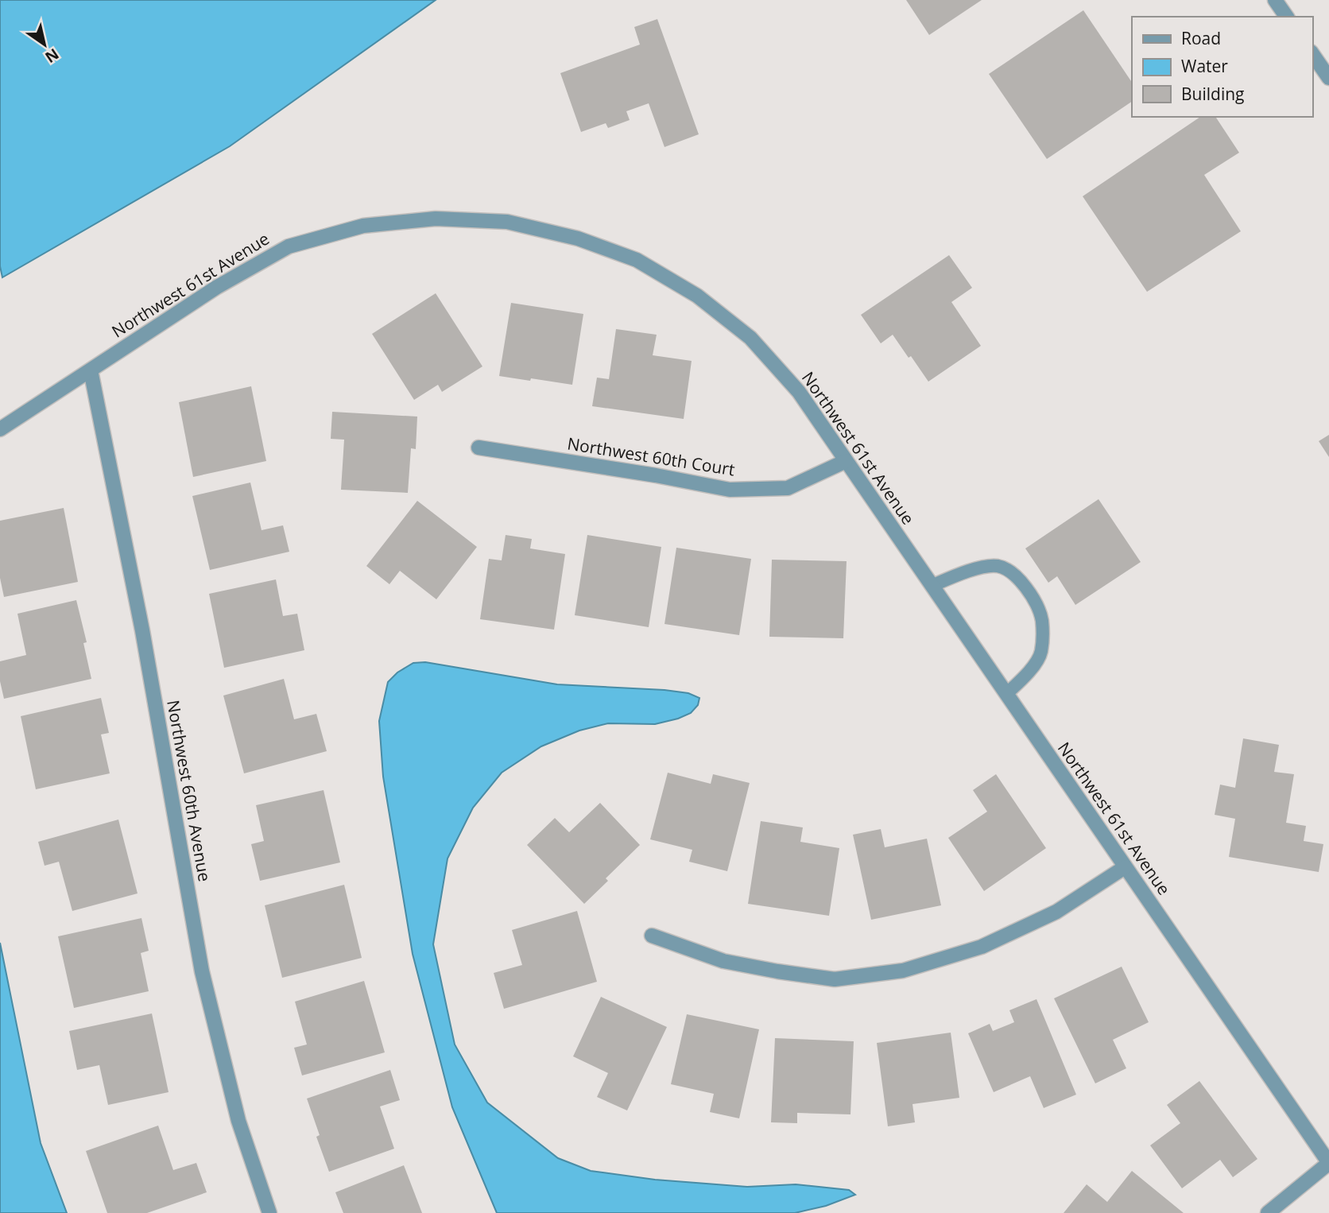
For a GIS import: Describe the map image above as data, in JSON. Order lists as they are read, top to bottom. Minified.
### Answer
{"streets":{"street":["Northwest 61st Avenue","Northwest 60th Court","Northwest 60th Avenue"]},"crossings":[["Northwest 61st Avenue","Northwest 60th Court"],["Northwest 61st Avenue","Northwest 60th Avenue"]],"legend":["Road","Water","Building"],"north":"bottom right"}
